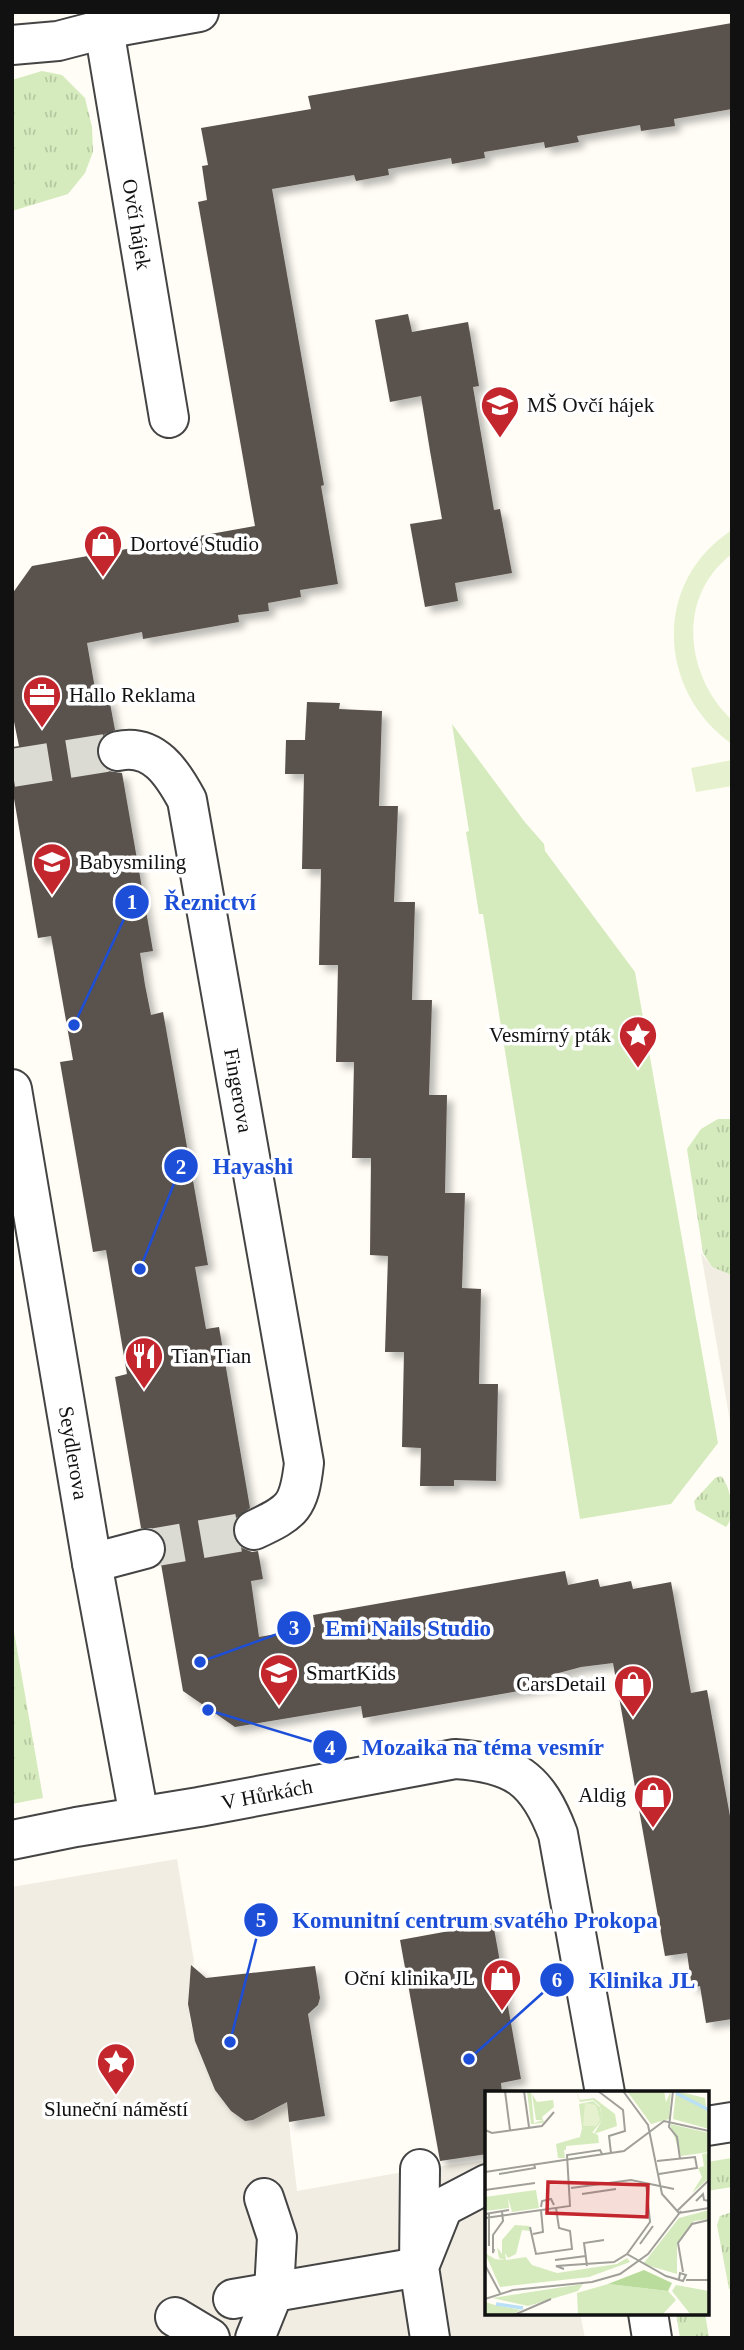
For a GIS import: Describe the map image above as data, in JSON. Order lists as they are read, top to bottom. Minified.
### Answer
{"streets":{"street":["Ovčí hájek","Fingerova","Seydlerova","V Hůrkách"]},"crossings":[["Seydlerova","V Hůrkách"]],"places":{"school or university":["MŠ Ovčí hájek","Babysmiling","SmartKids"],"shop":["Dortové Studio","CarsDetail","Aldig","Oční klinika JL"],"office":["Hallo Reklama"],"other":["Řeznictví","Hayashi","Emi Nails Studio","Mozaika na téma vesmír","Komunitní centrum svatého Prokopa","Klinika JL"],"place":["Vesmírný pták","Sluneční náměstí"],"restaurant":["Tian Tian"]}}
